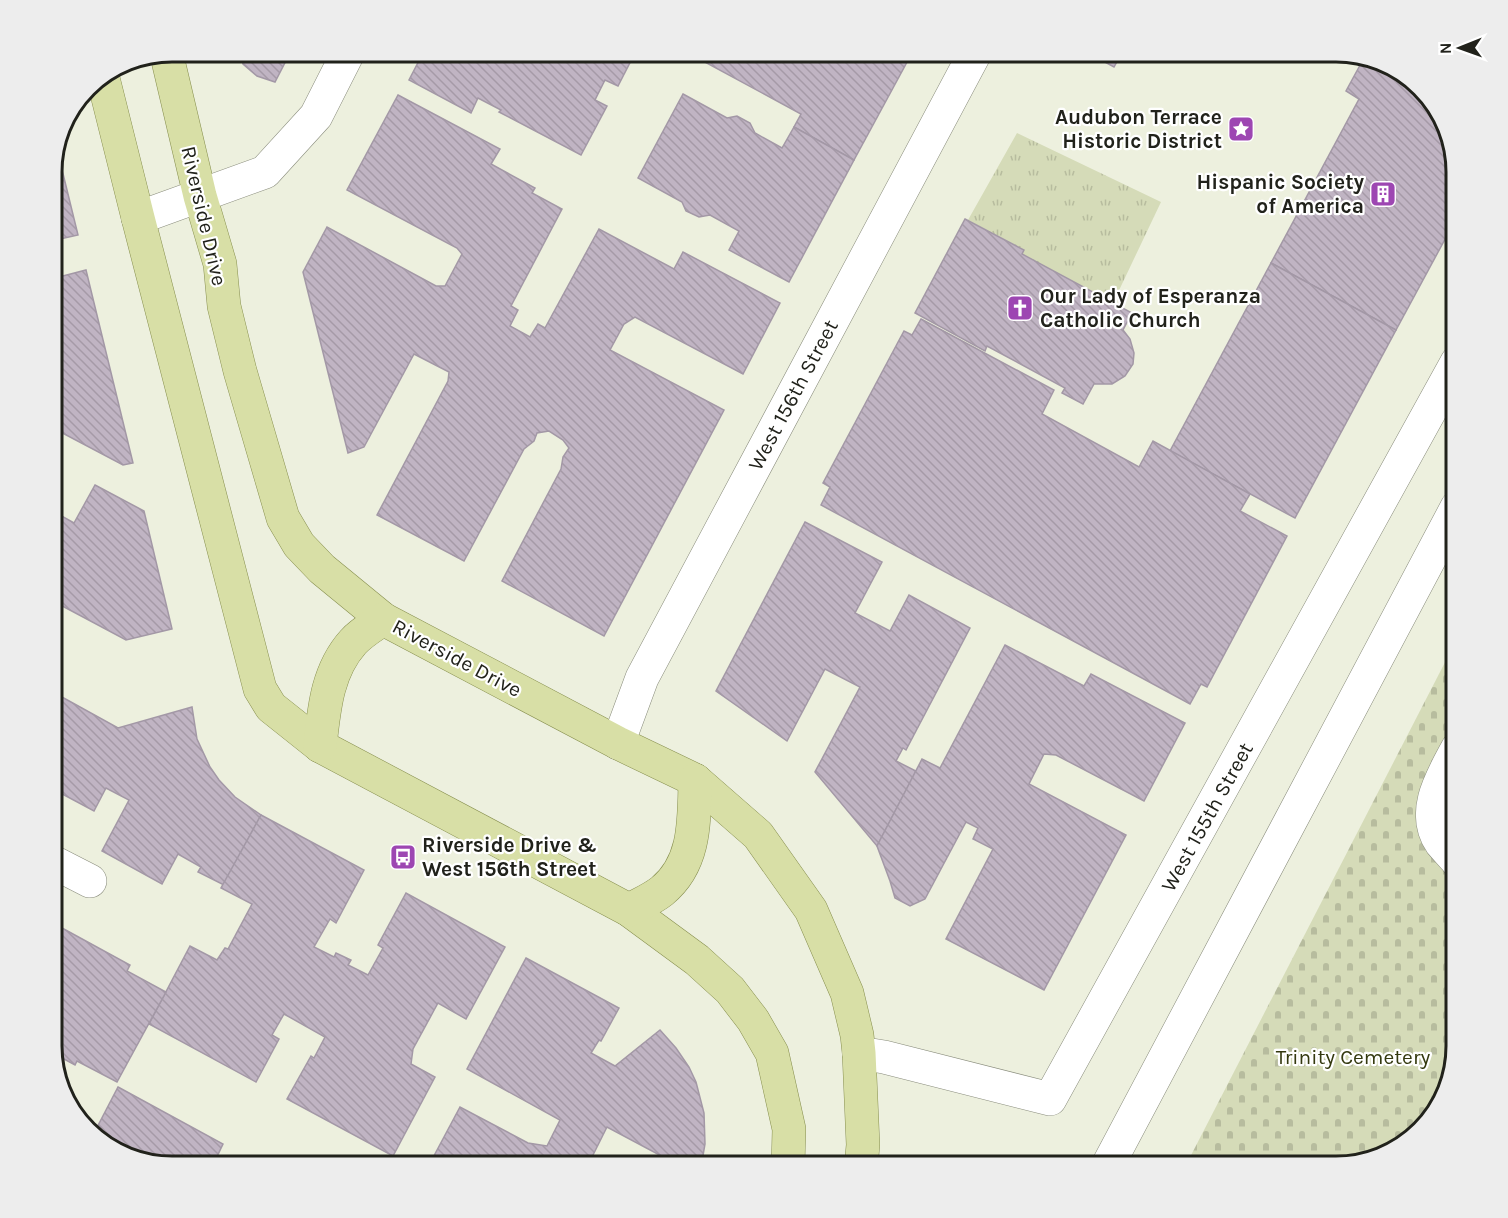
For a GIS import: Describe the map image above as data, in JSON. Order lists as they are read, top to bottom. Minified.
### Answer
{"streets":{"main road":["Riverside Drive"],"street":["West 156th Street","West 155th Street"]},"crossings":[["Riverside Drive","West 156th Street"],["Riverside Drive","West 155th Street"]],"parks":["Trinity Cemetery"],"places":{"place":["Audubon Terrace Historic District"],"building":["Hispanic Society of America"],"church":["Our Lady of Esperanza Catholic Church"],"bus stop":["Riverside Drive & West 156th Street"]},"north":"left"}
